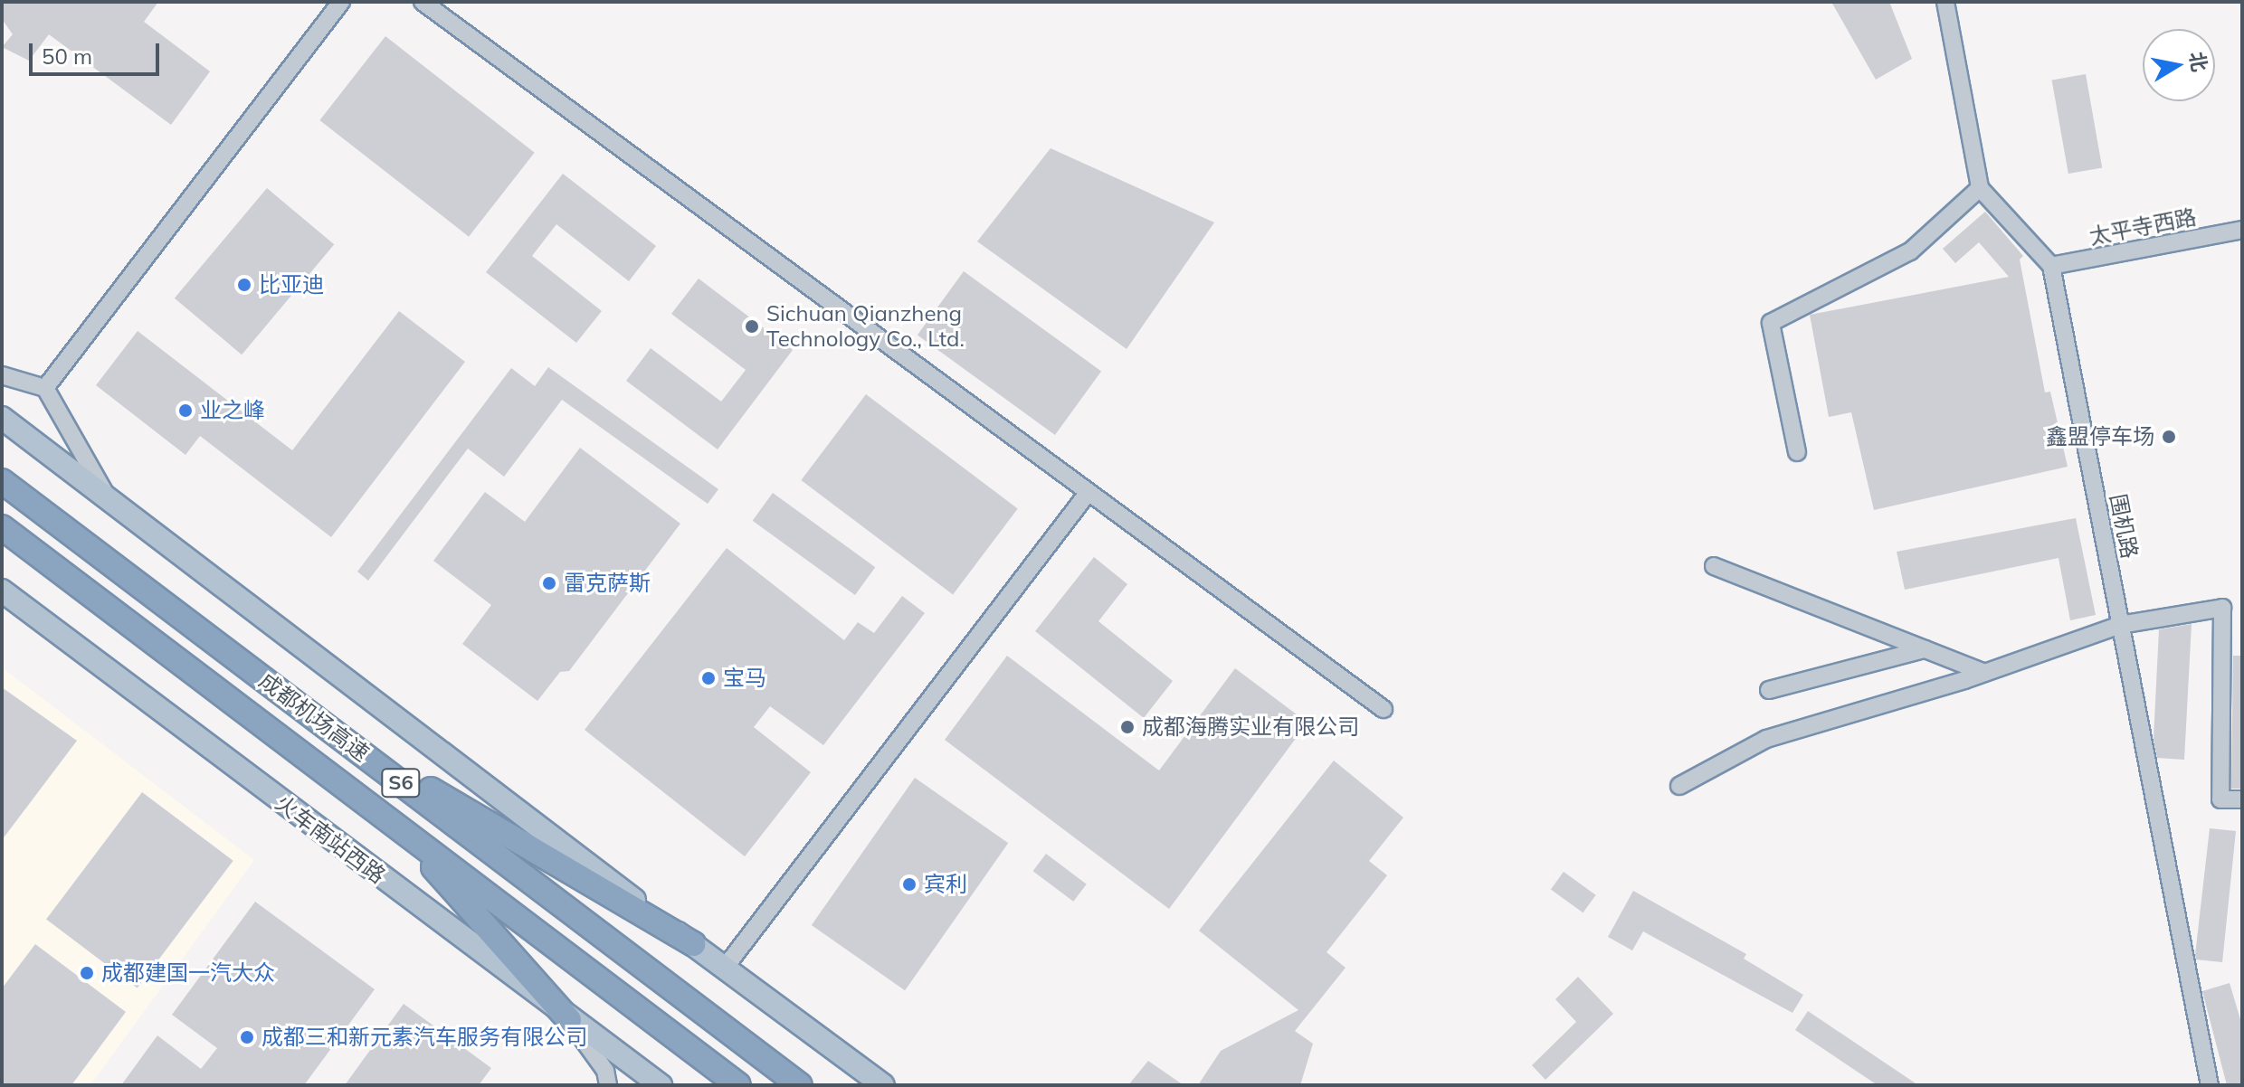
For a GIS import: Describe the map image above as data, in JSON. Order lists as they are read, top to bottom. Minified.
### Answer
{"streets":{"highway":["成都机场高速","S6"],"main road":["火车南站西路"],"street":["太平寺西路","围机路"]},"crossings":[["太平寺西路","围机路"]],"places":["比亚迪","Sichuan Qianzheng Technology Co., Ltd.","业之峰","鑫盟停车场","雷克萨斯","宝马","成都海腾实业有限公司","宾利","成都建国一汽大众","成都三和新元素汽车服务有限公司"],"scale_bar":"50 m","north":"right"}
